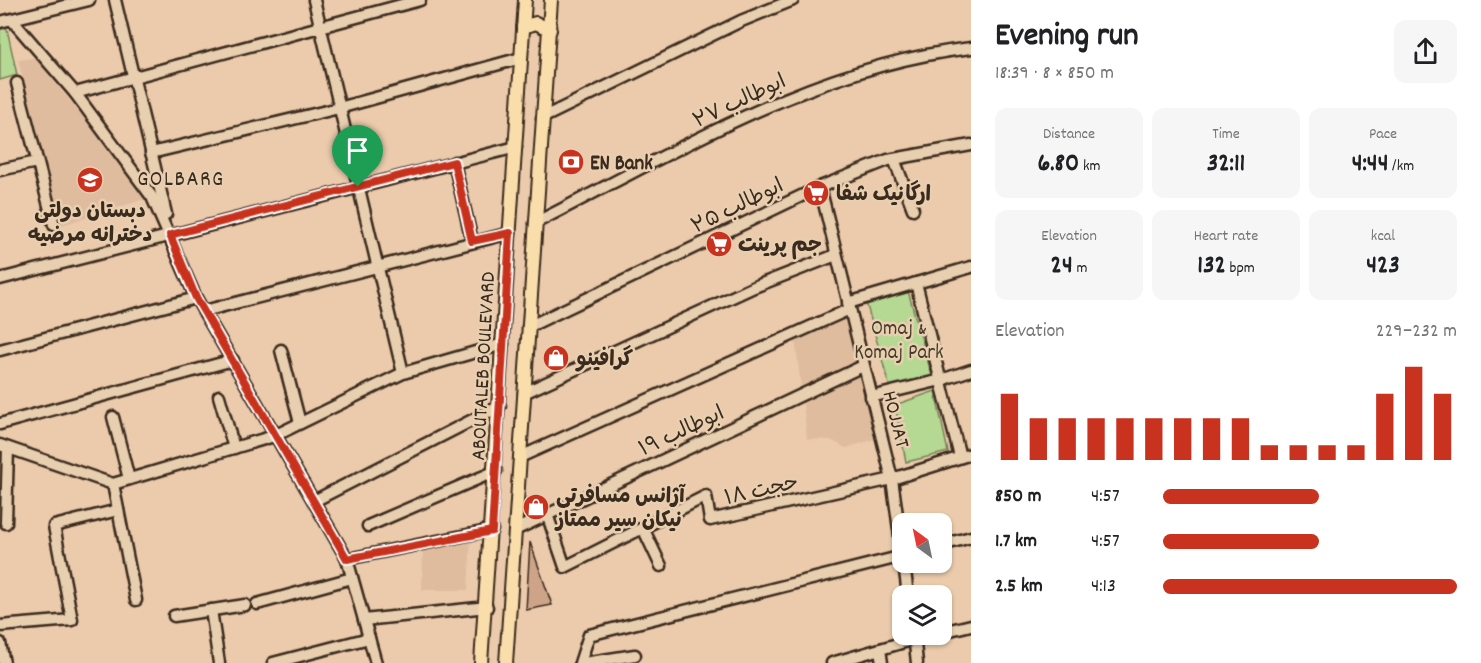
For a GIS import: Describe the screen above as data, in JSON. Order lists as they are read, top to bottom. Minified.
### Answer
{"streets":{"main road":["ABOUTALEB BOULEVARD"],"street":["ابوطالب ۲۷","ابوطالب ۲۵","HOJJAT","ابوطالب ۱۹","حجت ۱۸"]},"crossings":[["ابوطالب ۲۷","ABOUTALEB BOULEVARD"],["ابوطالب ۲۵","ABOUTALEB BOULEVARD"],["ابوطالب ۲۵","HOJJAT"],["ABOUTALEB BOULEVARD","ابوطالب ۱۹"],["HOJJAT","ابوطالب ۱۹"],["HOJJAT","حجت ۱۸"],["ابوطالب ۱۹","حجت ۱۸"]],"districts":["GOLBARG"],"parks":["Omaj & Komaj Park"],"places":{"bank":["EN Bank"],"school or university":["دبستان دولتی دخترانه مرضیه"],"supermarket":["ارگانیک شفا","جم پرینت"],"shop":["گرافینو","آژانس مسافرتی نیکان سیر ممتاز"]},"north":"top left","page":{"heading":["Evening run","18:39 · 8 × 850 m"],"stats":[["Distance","6.80 km"],["Time","32:11"],["Pace","4:44 /km"],["Elevation","24 m"],["Heart rate","132 bpm"],["kcal","423"]],"chart":["Elevation","229–232 m"],"list":[{"name":"850 m","note":"4:57"},{"name":"1.7 km","note":"4:57"},{"name":"2.5 km","note":"4:13"}]}}
